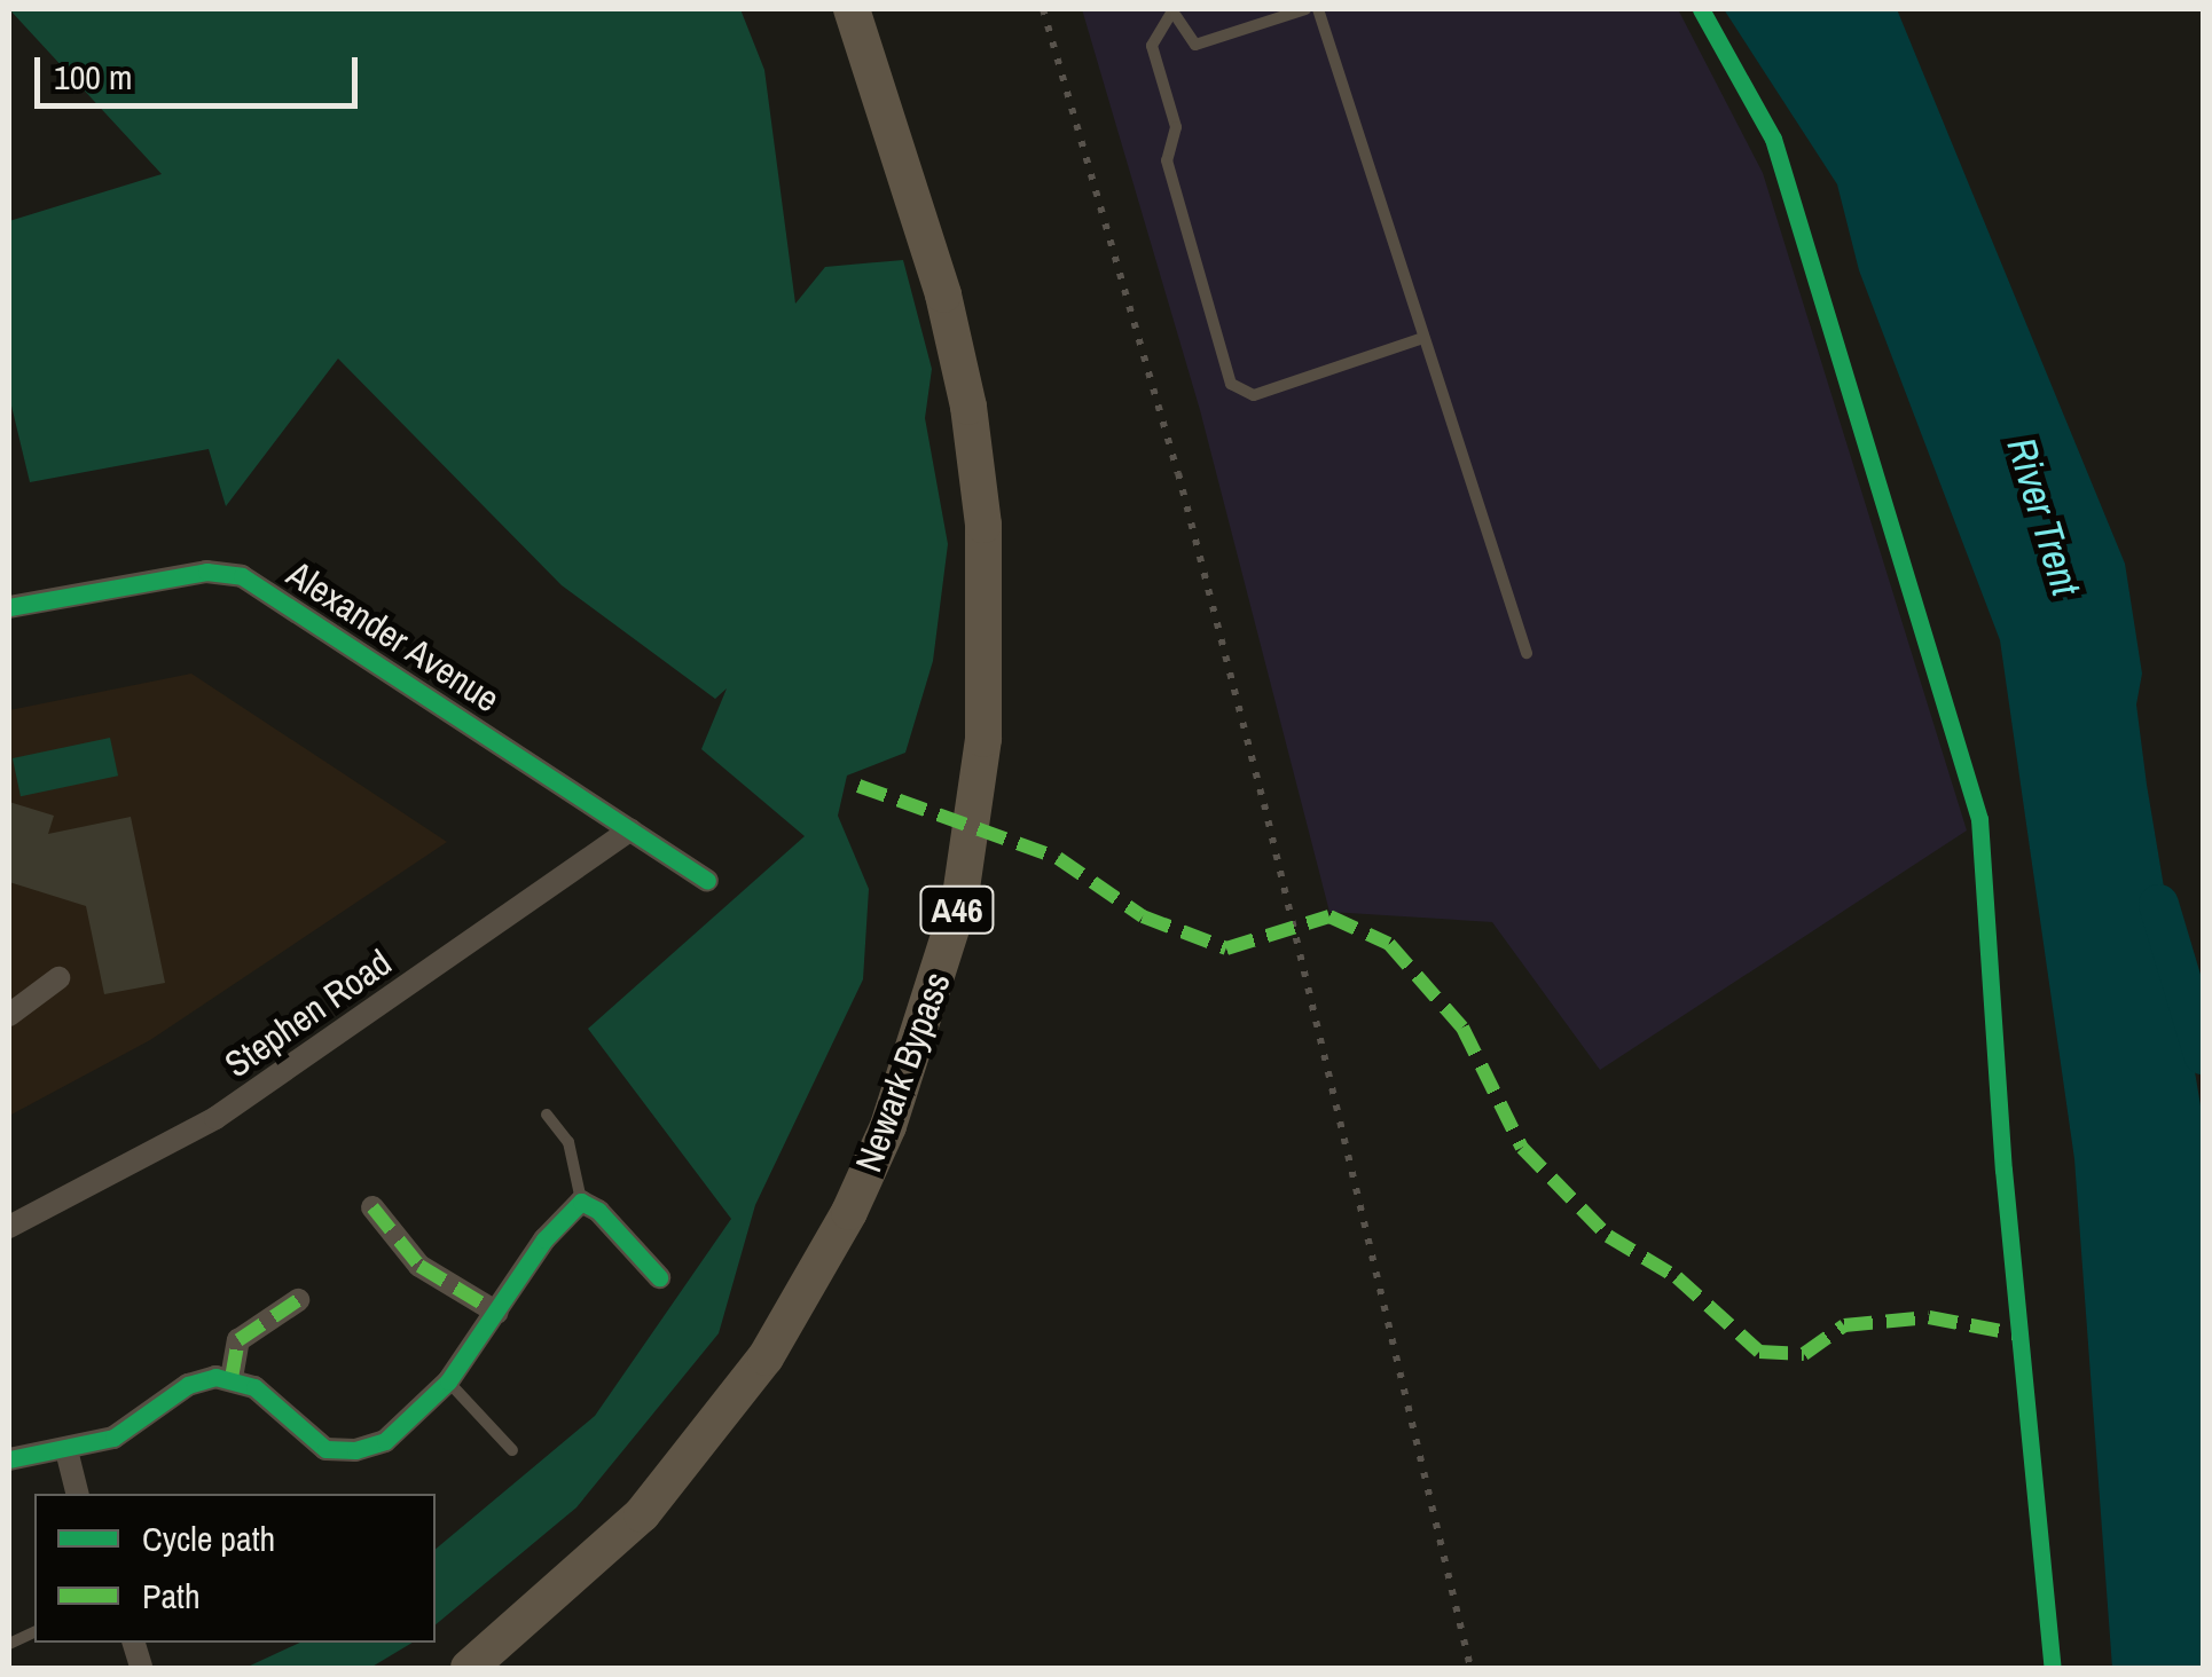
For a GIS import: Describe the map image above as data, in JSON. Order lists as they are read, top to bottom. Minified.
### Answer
{"streets":{"highway":["A46","Newark Bypass"],"street":["Alexander Avenue","Stephen Road"]},"crossings":[["Alexander Avenue","Stephen Road"]],"water":["River Trent"],"legend":["Cycle path","Path"],"scale_bar":"100 m"}
